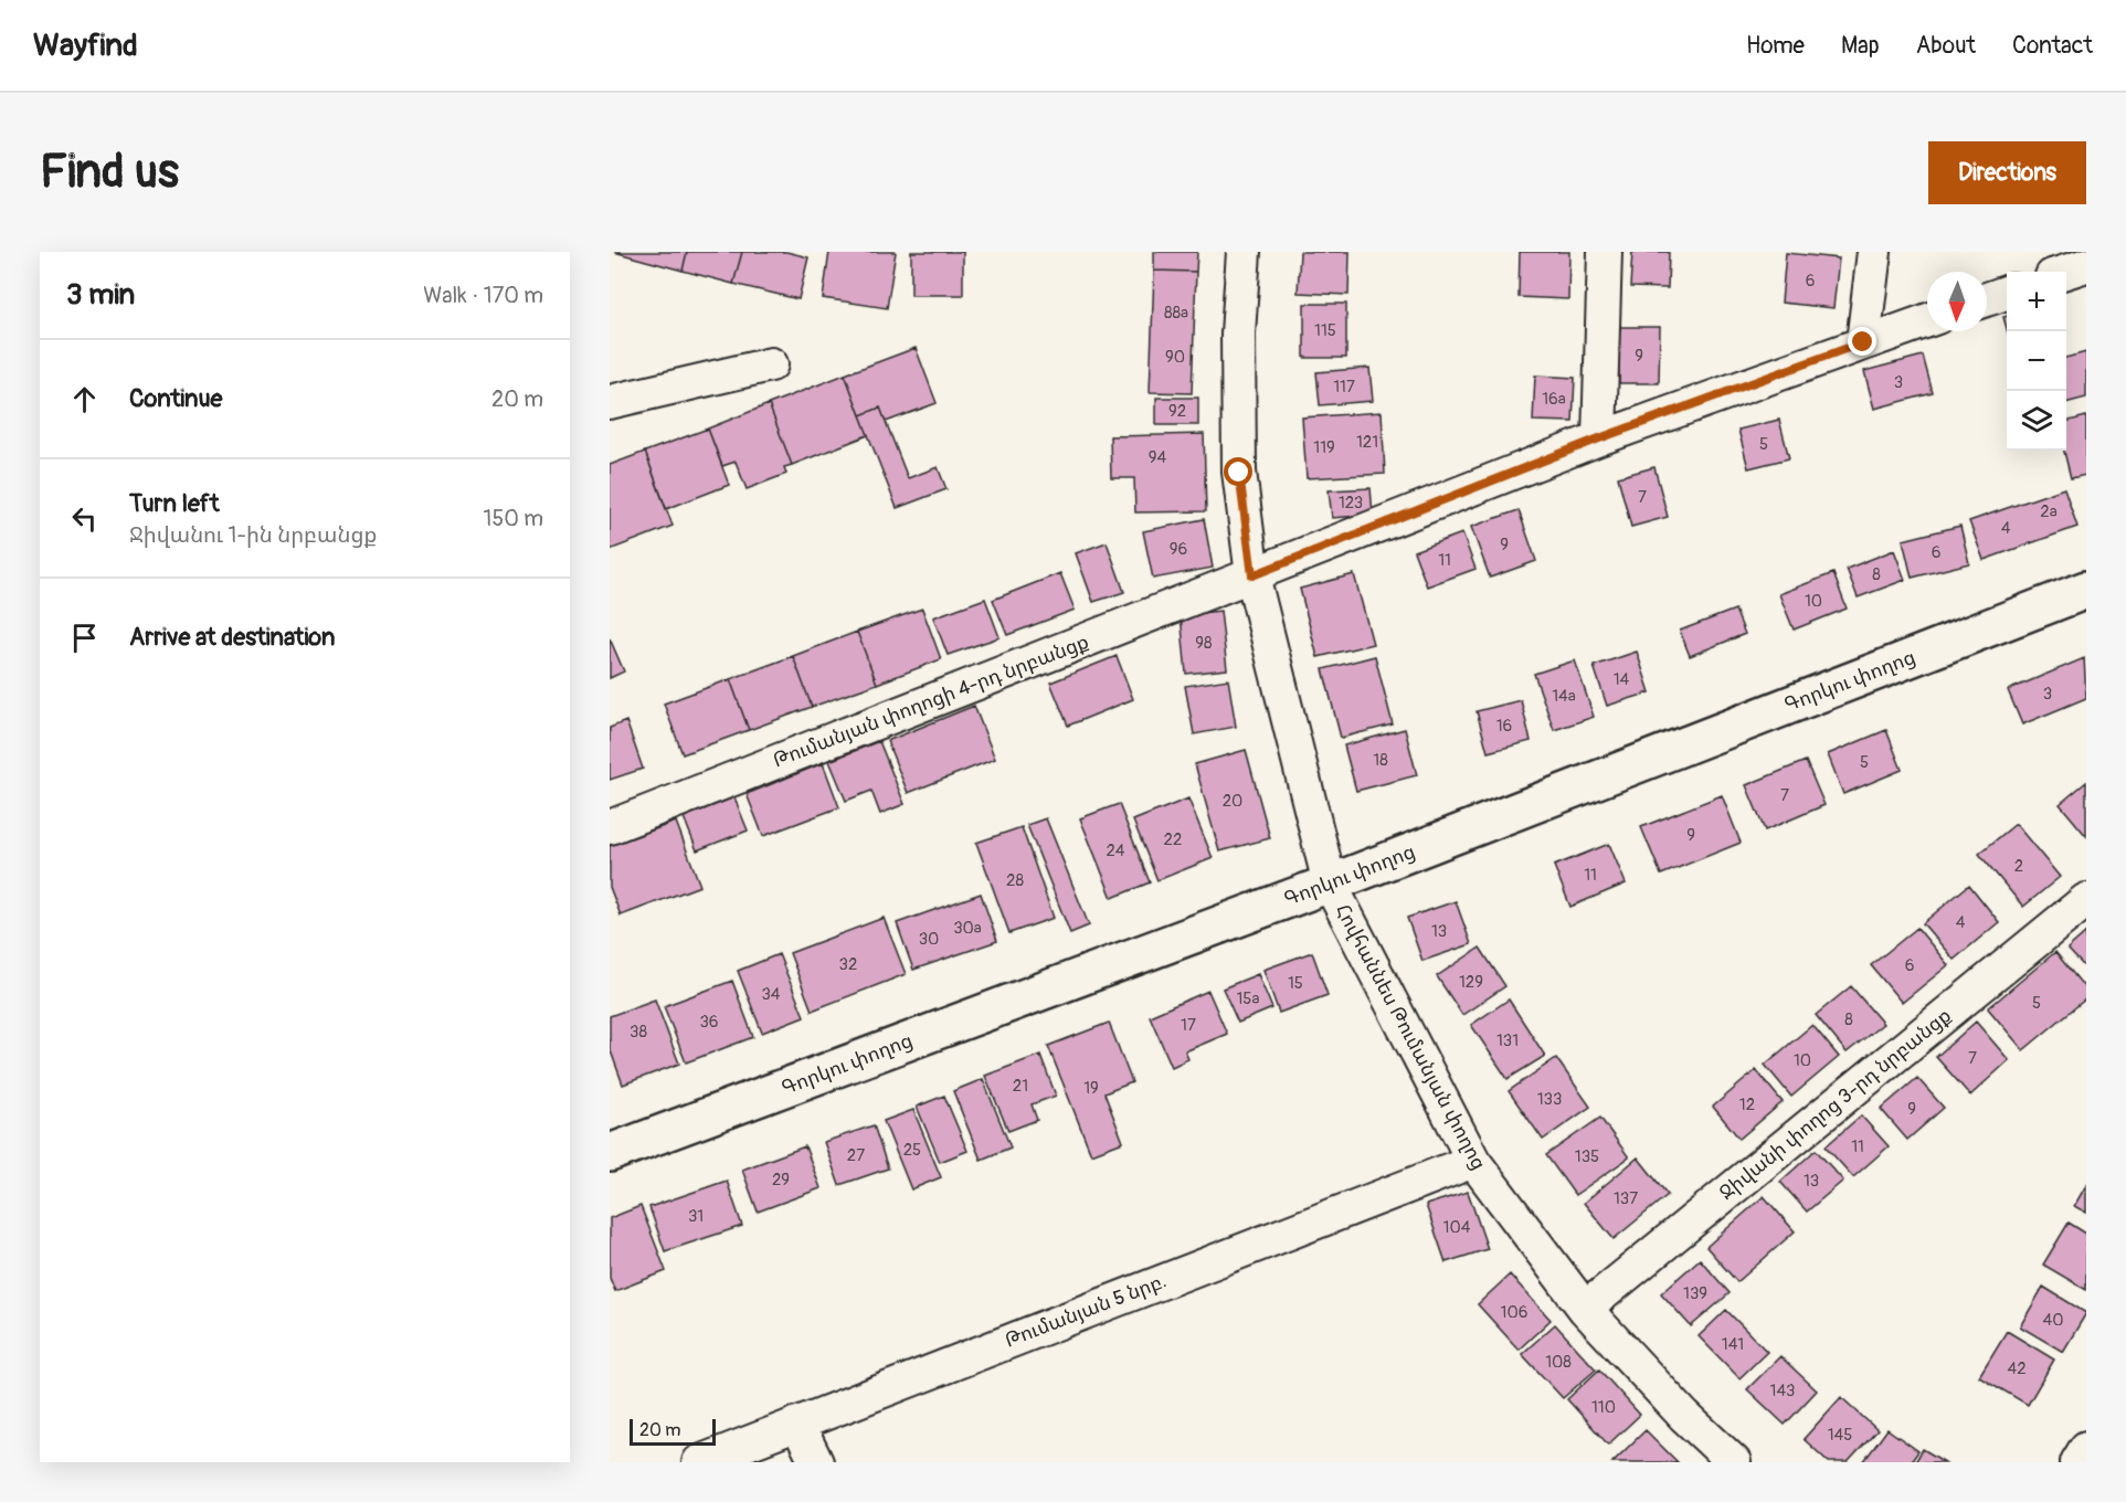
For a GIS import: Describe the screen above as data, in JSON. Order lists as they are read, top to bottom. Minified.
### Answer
{"streets":{"street":["Գորկու փողոց","Թումանյան փողոցի 4-րդ նրբանցք","Հովհաննես Թումանյան փողոց","Ջիվանի փողոց 3-րդ նրբանցք","Թումանյան 5 նրբ."]},"crossings":[["Գորկու փողոց","Հովհաննես Թումանյան փողոց"],["Թումանյան փողոցի 4-րդ նրբանցք","Հովհաննես Թումանյան փողոց"],["Հովհաննես Թումանյան փողոց","Ջիվանի փողոց 3-րդ նրբանցք"],["Հովհաննես Թումանյան փողոց","Թումանյան 5 նրբ."]],"house_numbers":["6","88а","115","9","90","3","117","16a","92","121","5","119","94","7","123","2a","4","9","96","6","11","8","10","98","14","3","14a","16","18","5","7","20","9","22","24","2","11","28","4","30a","13","30","32","6","129","15","34","15а","5","8","36","17","38","131","7","10","21","19","133","12","9","11","25","27","135","29","13","137","31","104","139","106","40","141","108","42","143","110","145"],"scale_bar":"20 m","north":"bottom","page":{"header":"Wayfind","nav":["Home","Map","About","Contact"],"buttons":"Directions","title":"Find us","heading":["3 min","Walk · 170 m"],"map_buttons":["+","−"],"list":[["Continue","20 m"],["Turn left","Ջիվանու 1-ին նրբանցք","150 m"],"Arrive at destination"],"scale":"20 m"}}
